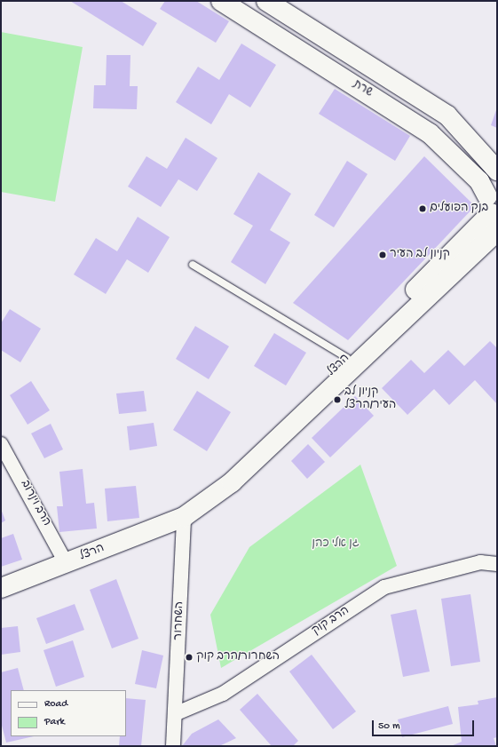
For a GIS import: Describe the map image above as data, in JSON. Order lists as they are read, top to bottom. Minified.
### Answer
{"streets":{"street":["שרת","הרצל","הרב וינרוב","השחרור","הרב קוק"]},"crossings":[["שרת","הרצל"],["הרצל","הרב וינרוב"],["הרצל","השחרור"],["השחרור","הרב קוק"]],"parks":["גן אלי כהן"],"places":["בנק הפועלים","קניון לב העיר","קניון לב העיר/הרצל","השחרור/הרב קוק"],"legend":["Road","Park"],"scale_bar":"50 m"}
